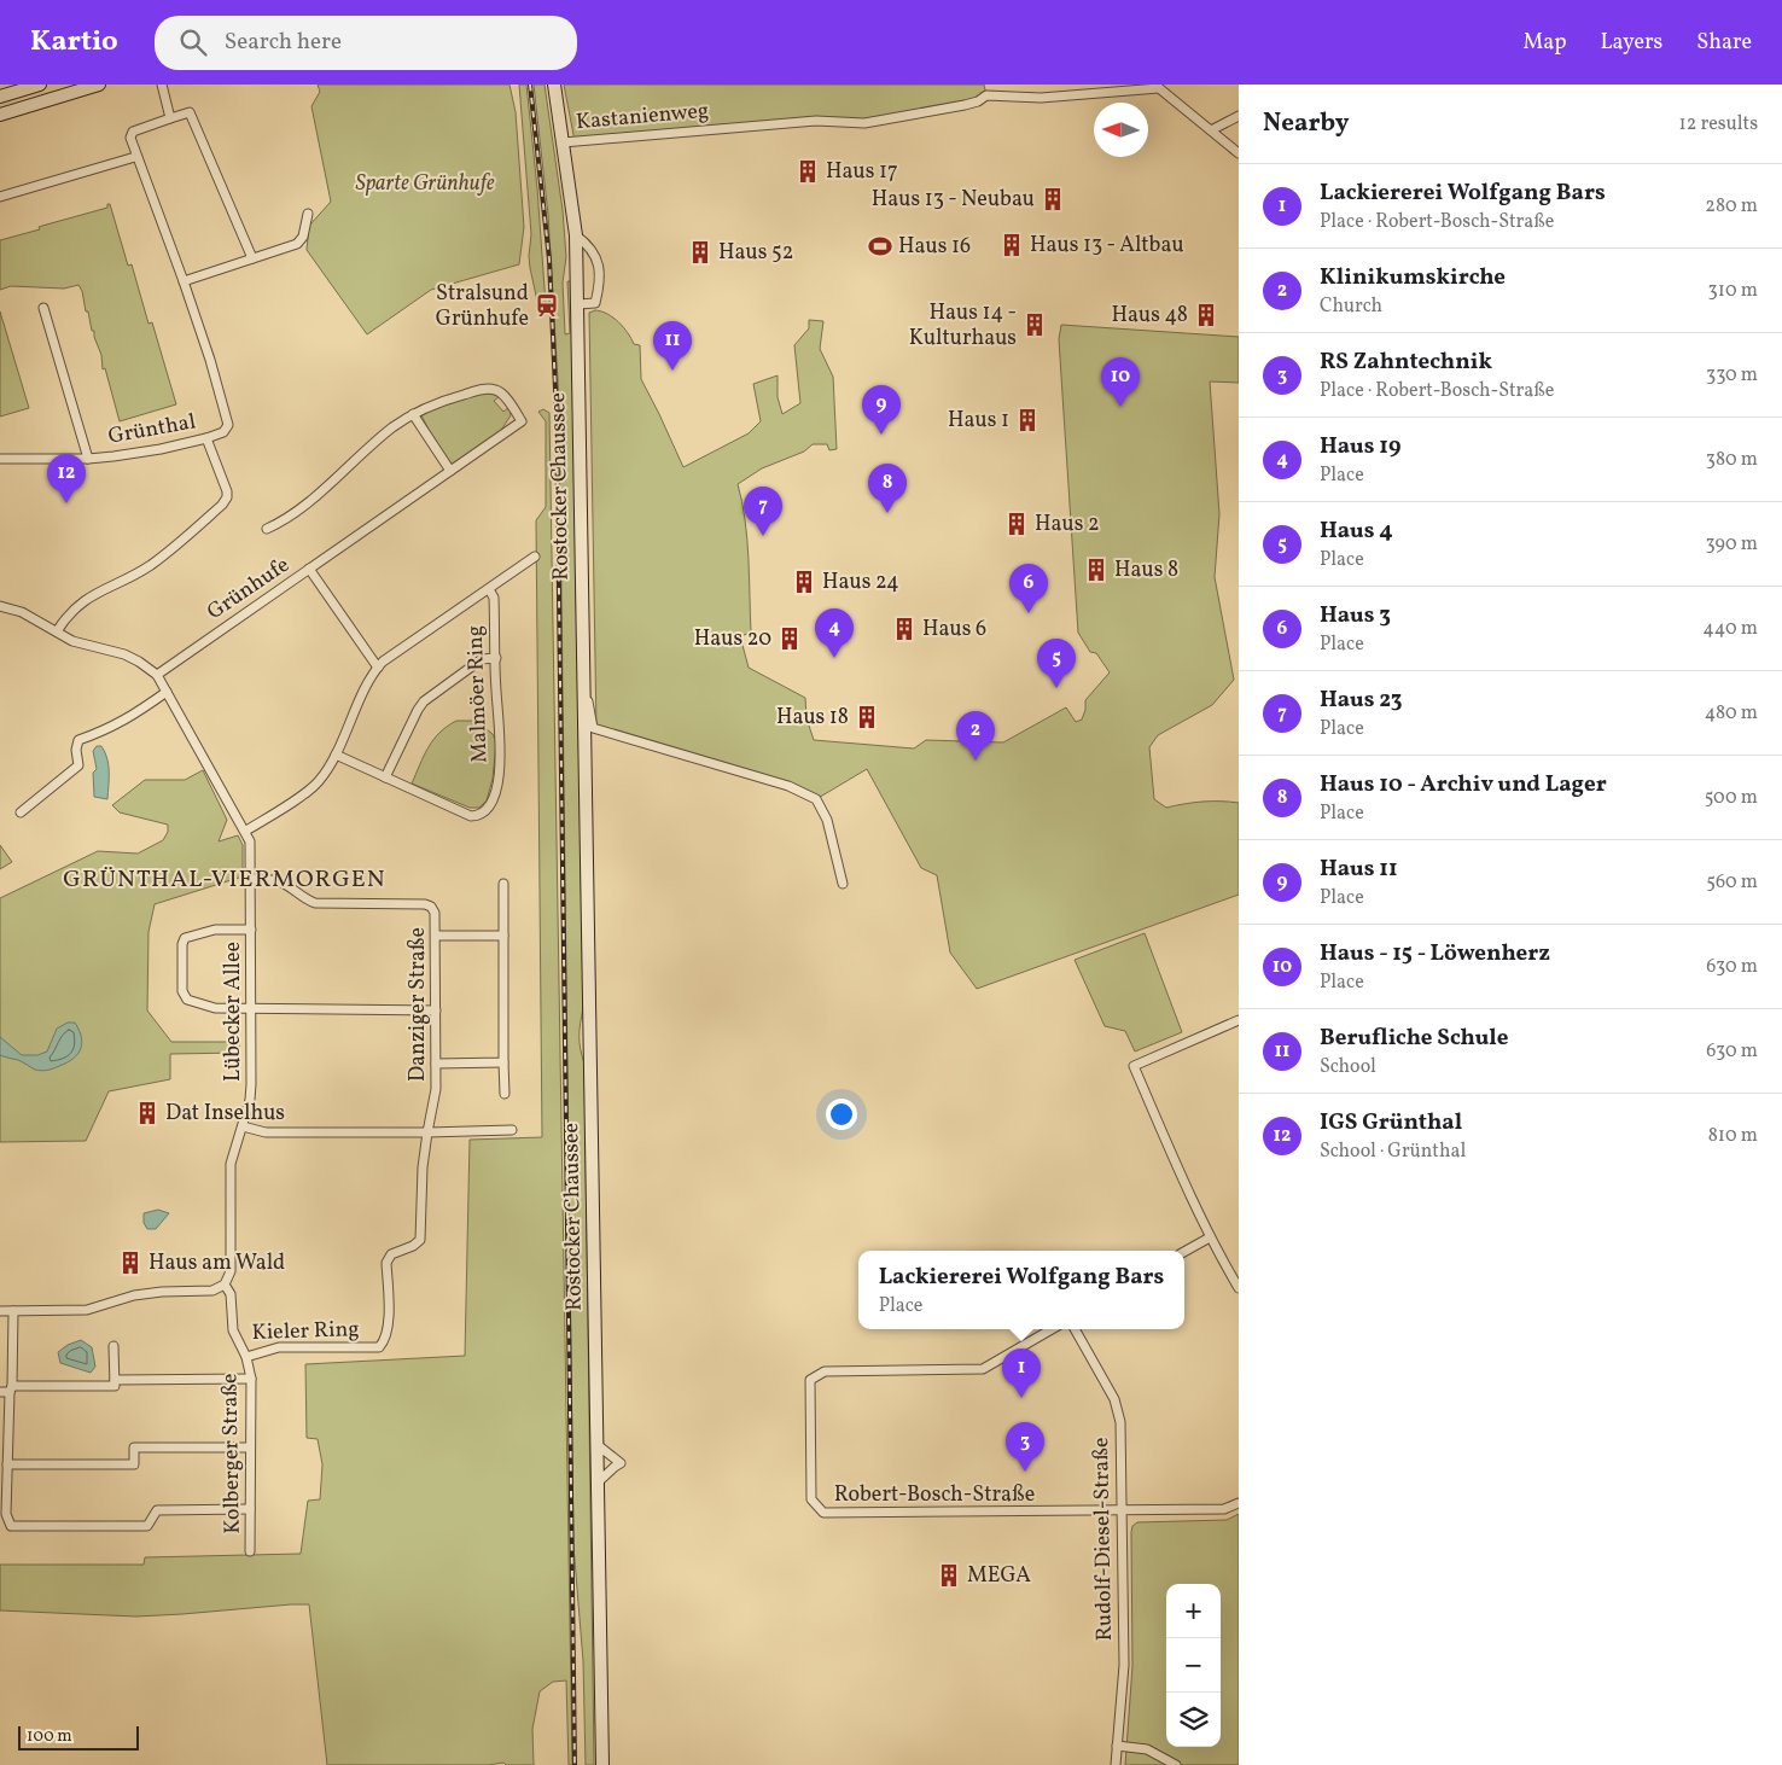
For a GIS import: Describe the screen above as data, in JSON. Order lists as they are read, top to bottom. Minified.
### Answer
{"streets":{"main road":["Rostocker Chaussee"],"street":["Kastanienweg","Grünthal","Grünhufe","Malmöer Ring","Danziger Straße","Lübecker Allee","Kieler Ring","Kolberger Straße","Robert-Bosch-Straße","Rudolf-Diesel-Straße"]},"crossings":[["Kastanienweg","Rostocker Chaussee"],["Grünhufe","Lübecker Allee"],["Malmöer Ring","Lübecker Allee"],["Danziger Straße","Lübecker Allee"],["Danziger Straße","Kieler Ring"],["Lübecker Allee","Kieler Ring"],["Kieler Ring","Kolberger Straße"],["Robert-Bosch-Straße","Rudolf-Diesel-Straße"]],"districts":["GRÜNTHAL-VIERMORGEN"],"parks":["Sparte Grünhufe"],"places":{"building":["Haus 17","Haus 13 - Neubau","Haus 13 - Altbau","Haus 52","Haus 48","Haus 14 - Kulturhaus","Haus 1","Haus 2","Haus 8","Haus 24","Haus 6","Haus 20","Haus 18","Dat Inselhus","Haus am Wald","MEGA"],"sports":["Haus 16"],"station":["Stralsund Grünhufe"]},"scale_bar":"100 m","north":"left","page":{"header":"Kartio","search":"Search here","nav":["Map","Layers","Share"],"heading":["Nearby","12 results"],"list":[{"mark":"1","name":"Lackiererei Wolfgang Bars","note":"Place · Robert-Bosch-Straße","value":"280 m"},{"mark":"2","name":"Klinikumskirche","note":"Church","value":"310 m"},{"mark":"3","name":"RS Zahntechnik","note":"Place · Robert-Bosch-Straße","value":"330 m"},{"mark":"4","name":"Haus 19","note":"Place","value":"380 m"},{"mark":"5","name":"Haus 4","note":"Place","value":"390 m"},{"mark":"6","name":"Haus 3","note":"Place","value":"440 m"},{"mark":"7","name":"Haus 23","note":"Place","value":"480 m"},{"mark":"8","name":"Haus 10 - Archiv und Lager","note":"Place","value":"500 m"},{"mark":"9","name":"Haus 11","note":"Place","value":"560 m"},{"mark":"10","name":"Haus - 15 - Löwenherz","note":"Place","value":"630 m"},{"mark":"11","name":"Berufliche Schule","note":"School","value":"630 m"},{"mark":"12","name":"IGS Grünthal","note":"School · Grünthal","value":"810 m"}],"pins":["11","10","9","12","8","7","6","4","5","2","1","3"],"popup":["Lackiererei Wolfgang Bars","Place"],"map_buttons":["+","−"],"scale":"100 m"}}
